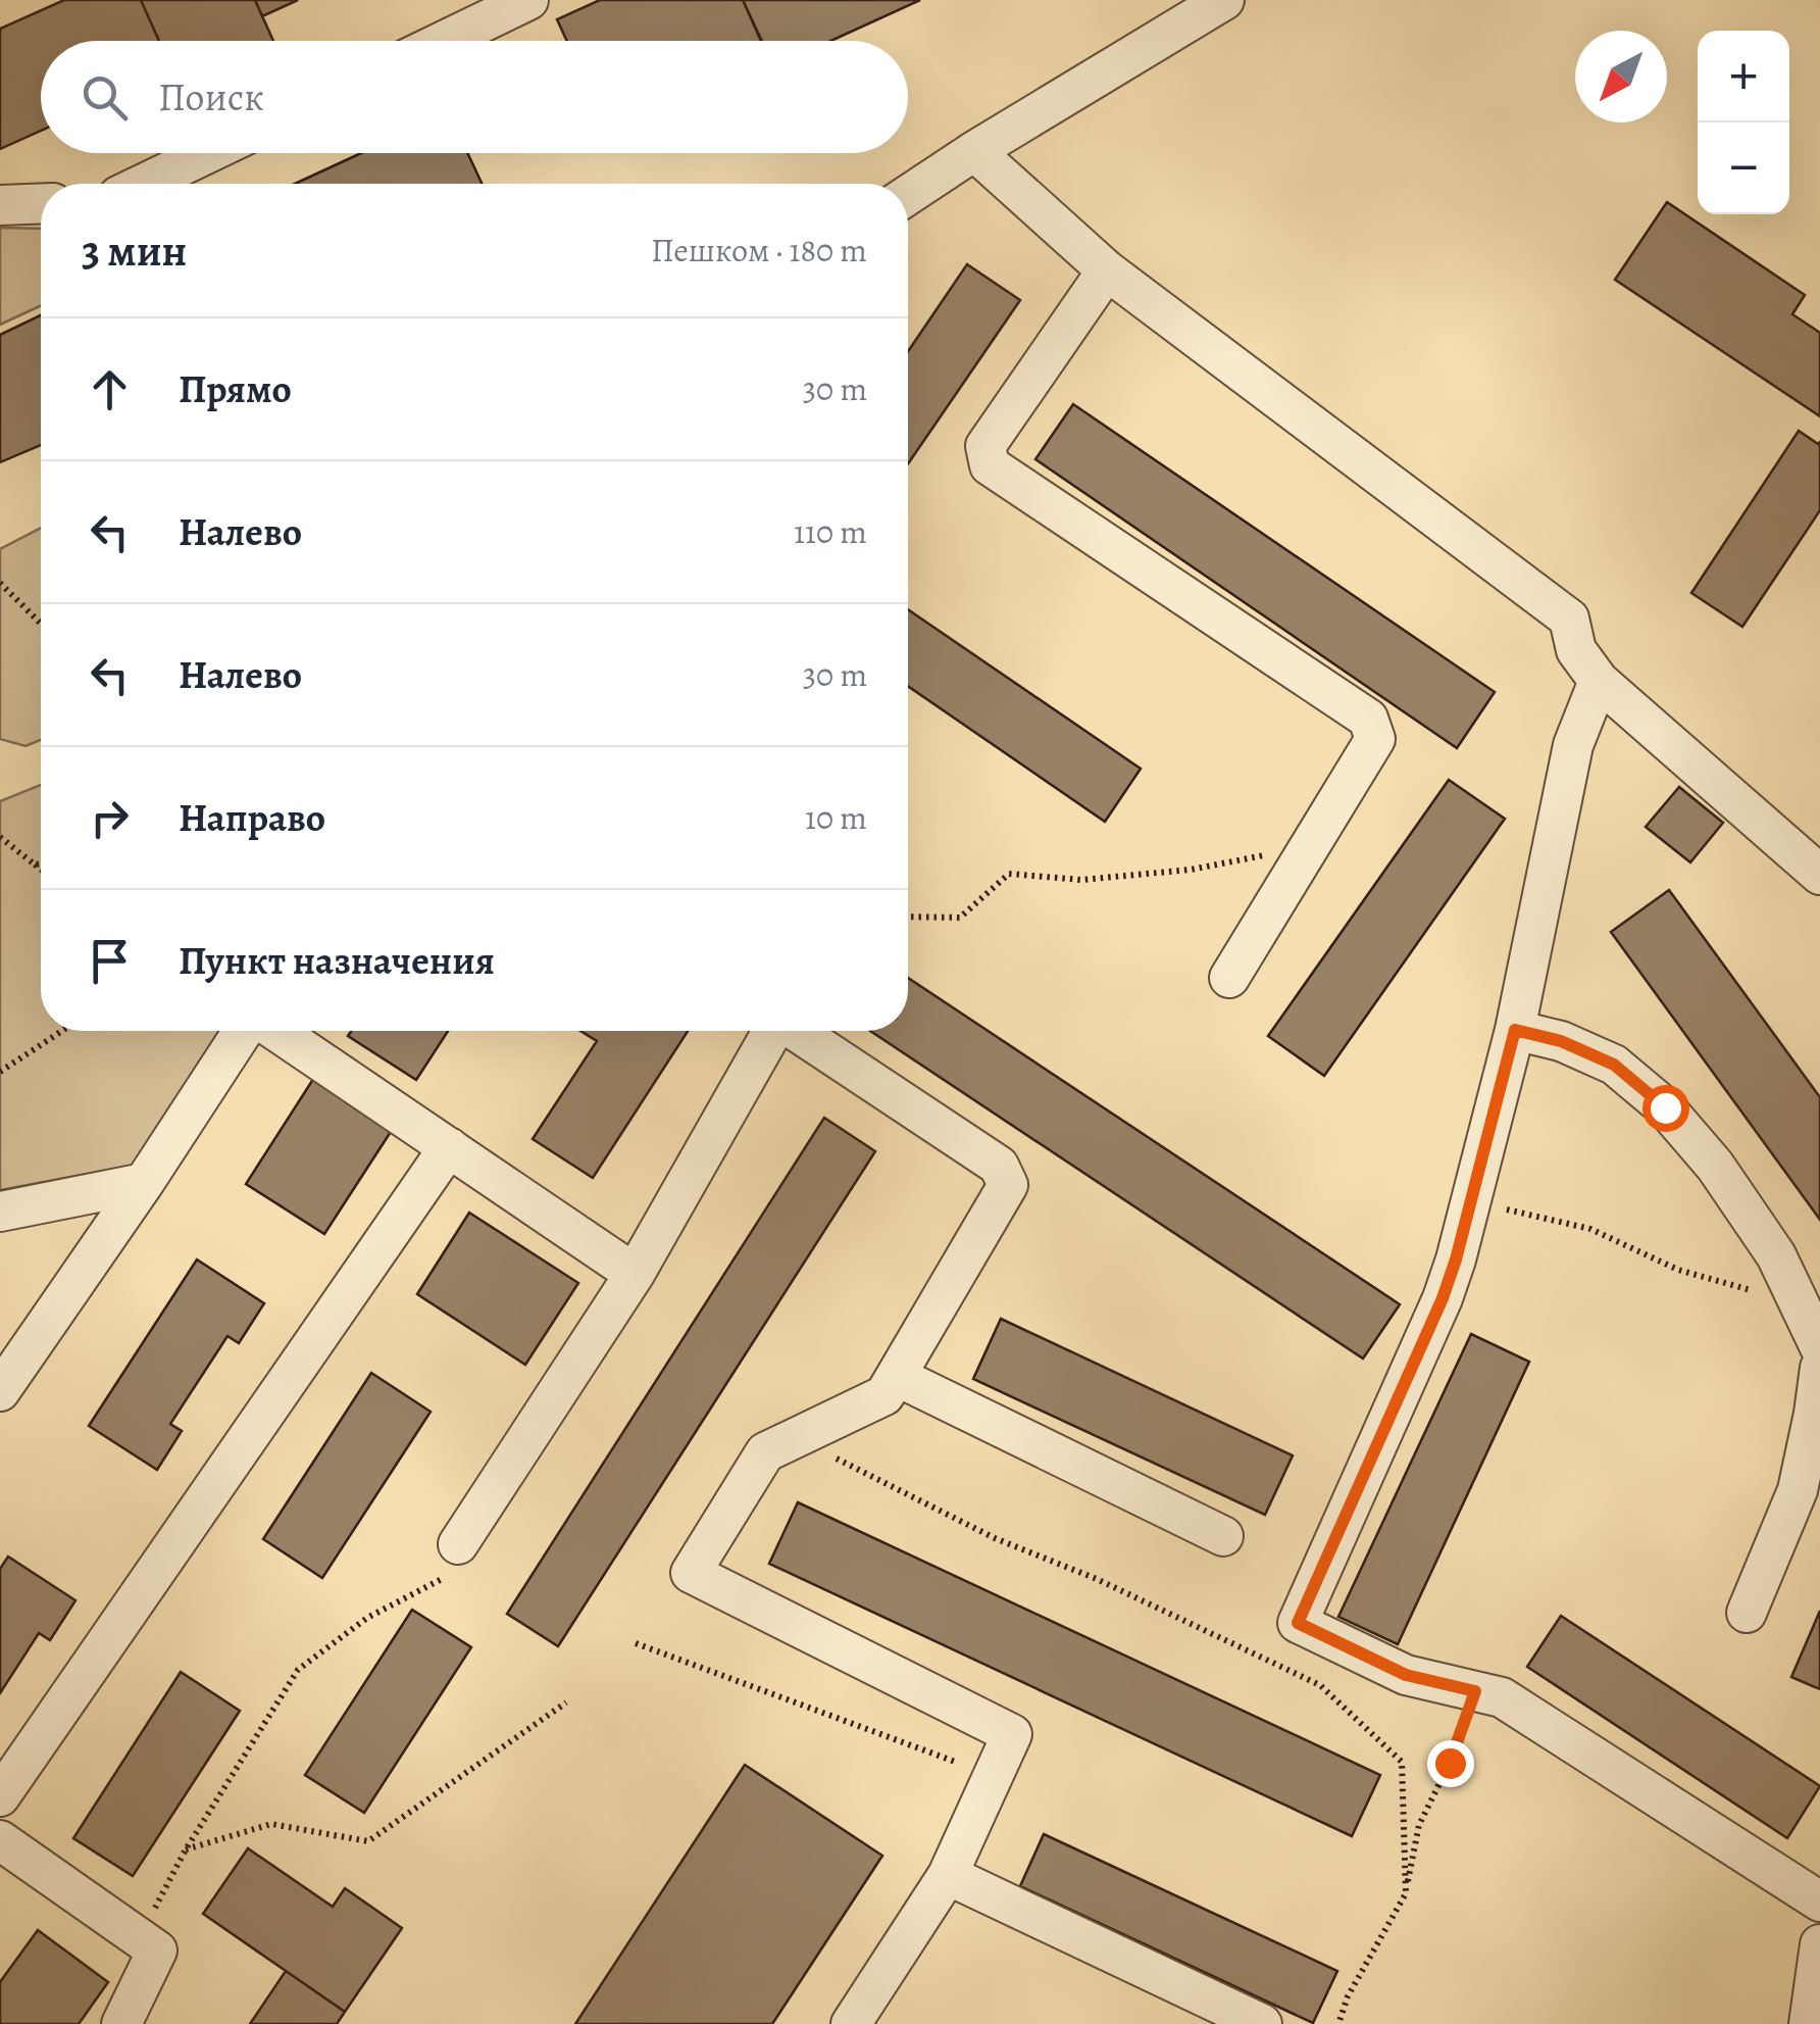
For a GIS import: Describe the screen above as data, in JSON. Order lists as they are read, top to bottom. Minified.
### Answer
{"north":"bottom left","page":{"map_buttons":["+","−"],"search":"Поиск","heading":["3 мин","Пешком · 180 m"],"list":[["Прямо","30 m"],["Налево","110 m"],["Налево","30 m"],["Направо","10 m"],"Пункт назначения"]}}
